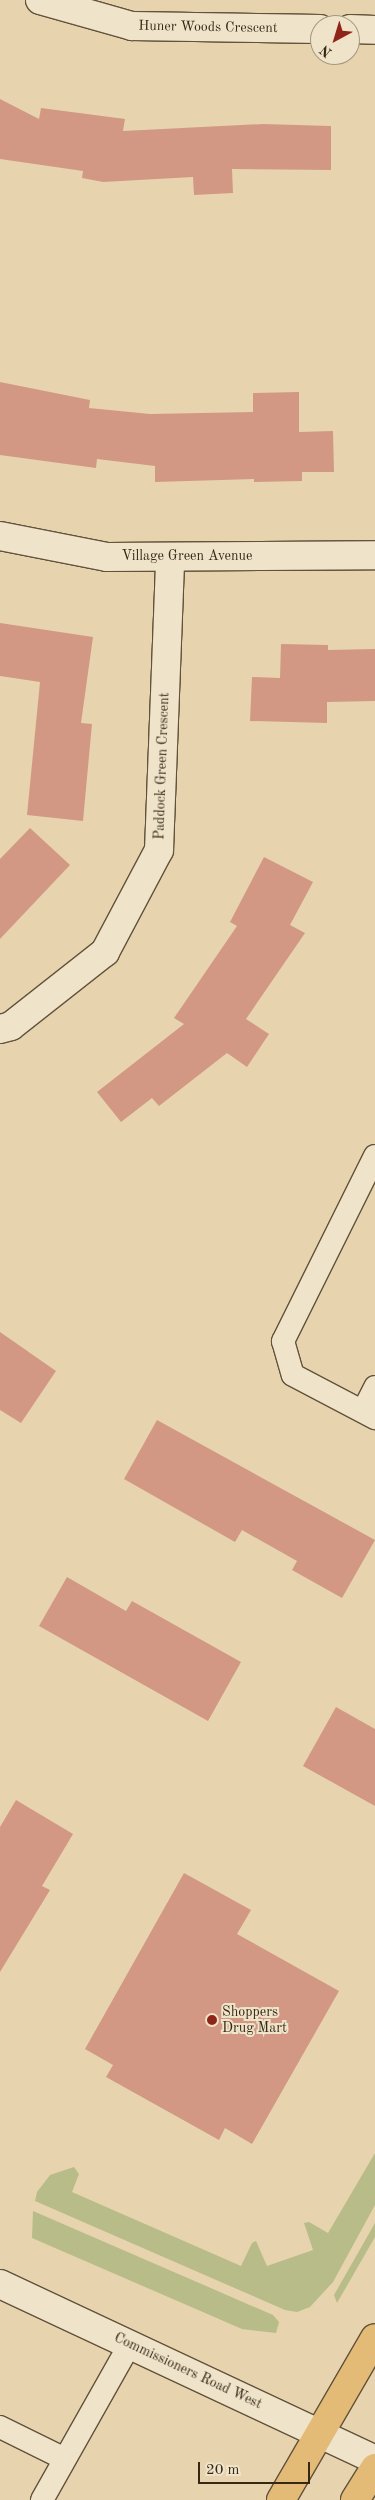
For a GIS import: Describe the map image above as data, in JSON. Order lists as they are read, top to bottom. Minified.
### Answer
{"streets":{"street":["Huner Woods Crescent","Village Green Avenue","Paddock Green Crescent","Commissioners Road West"]},"crossings":[["Village Green Avenue","Paddock Green Crescent"]],"places":["Shoppers Drug Mart"],"scale_bar":"20 m","north":"bottom left"}
